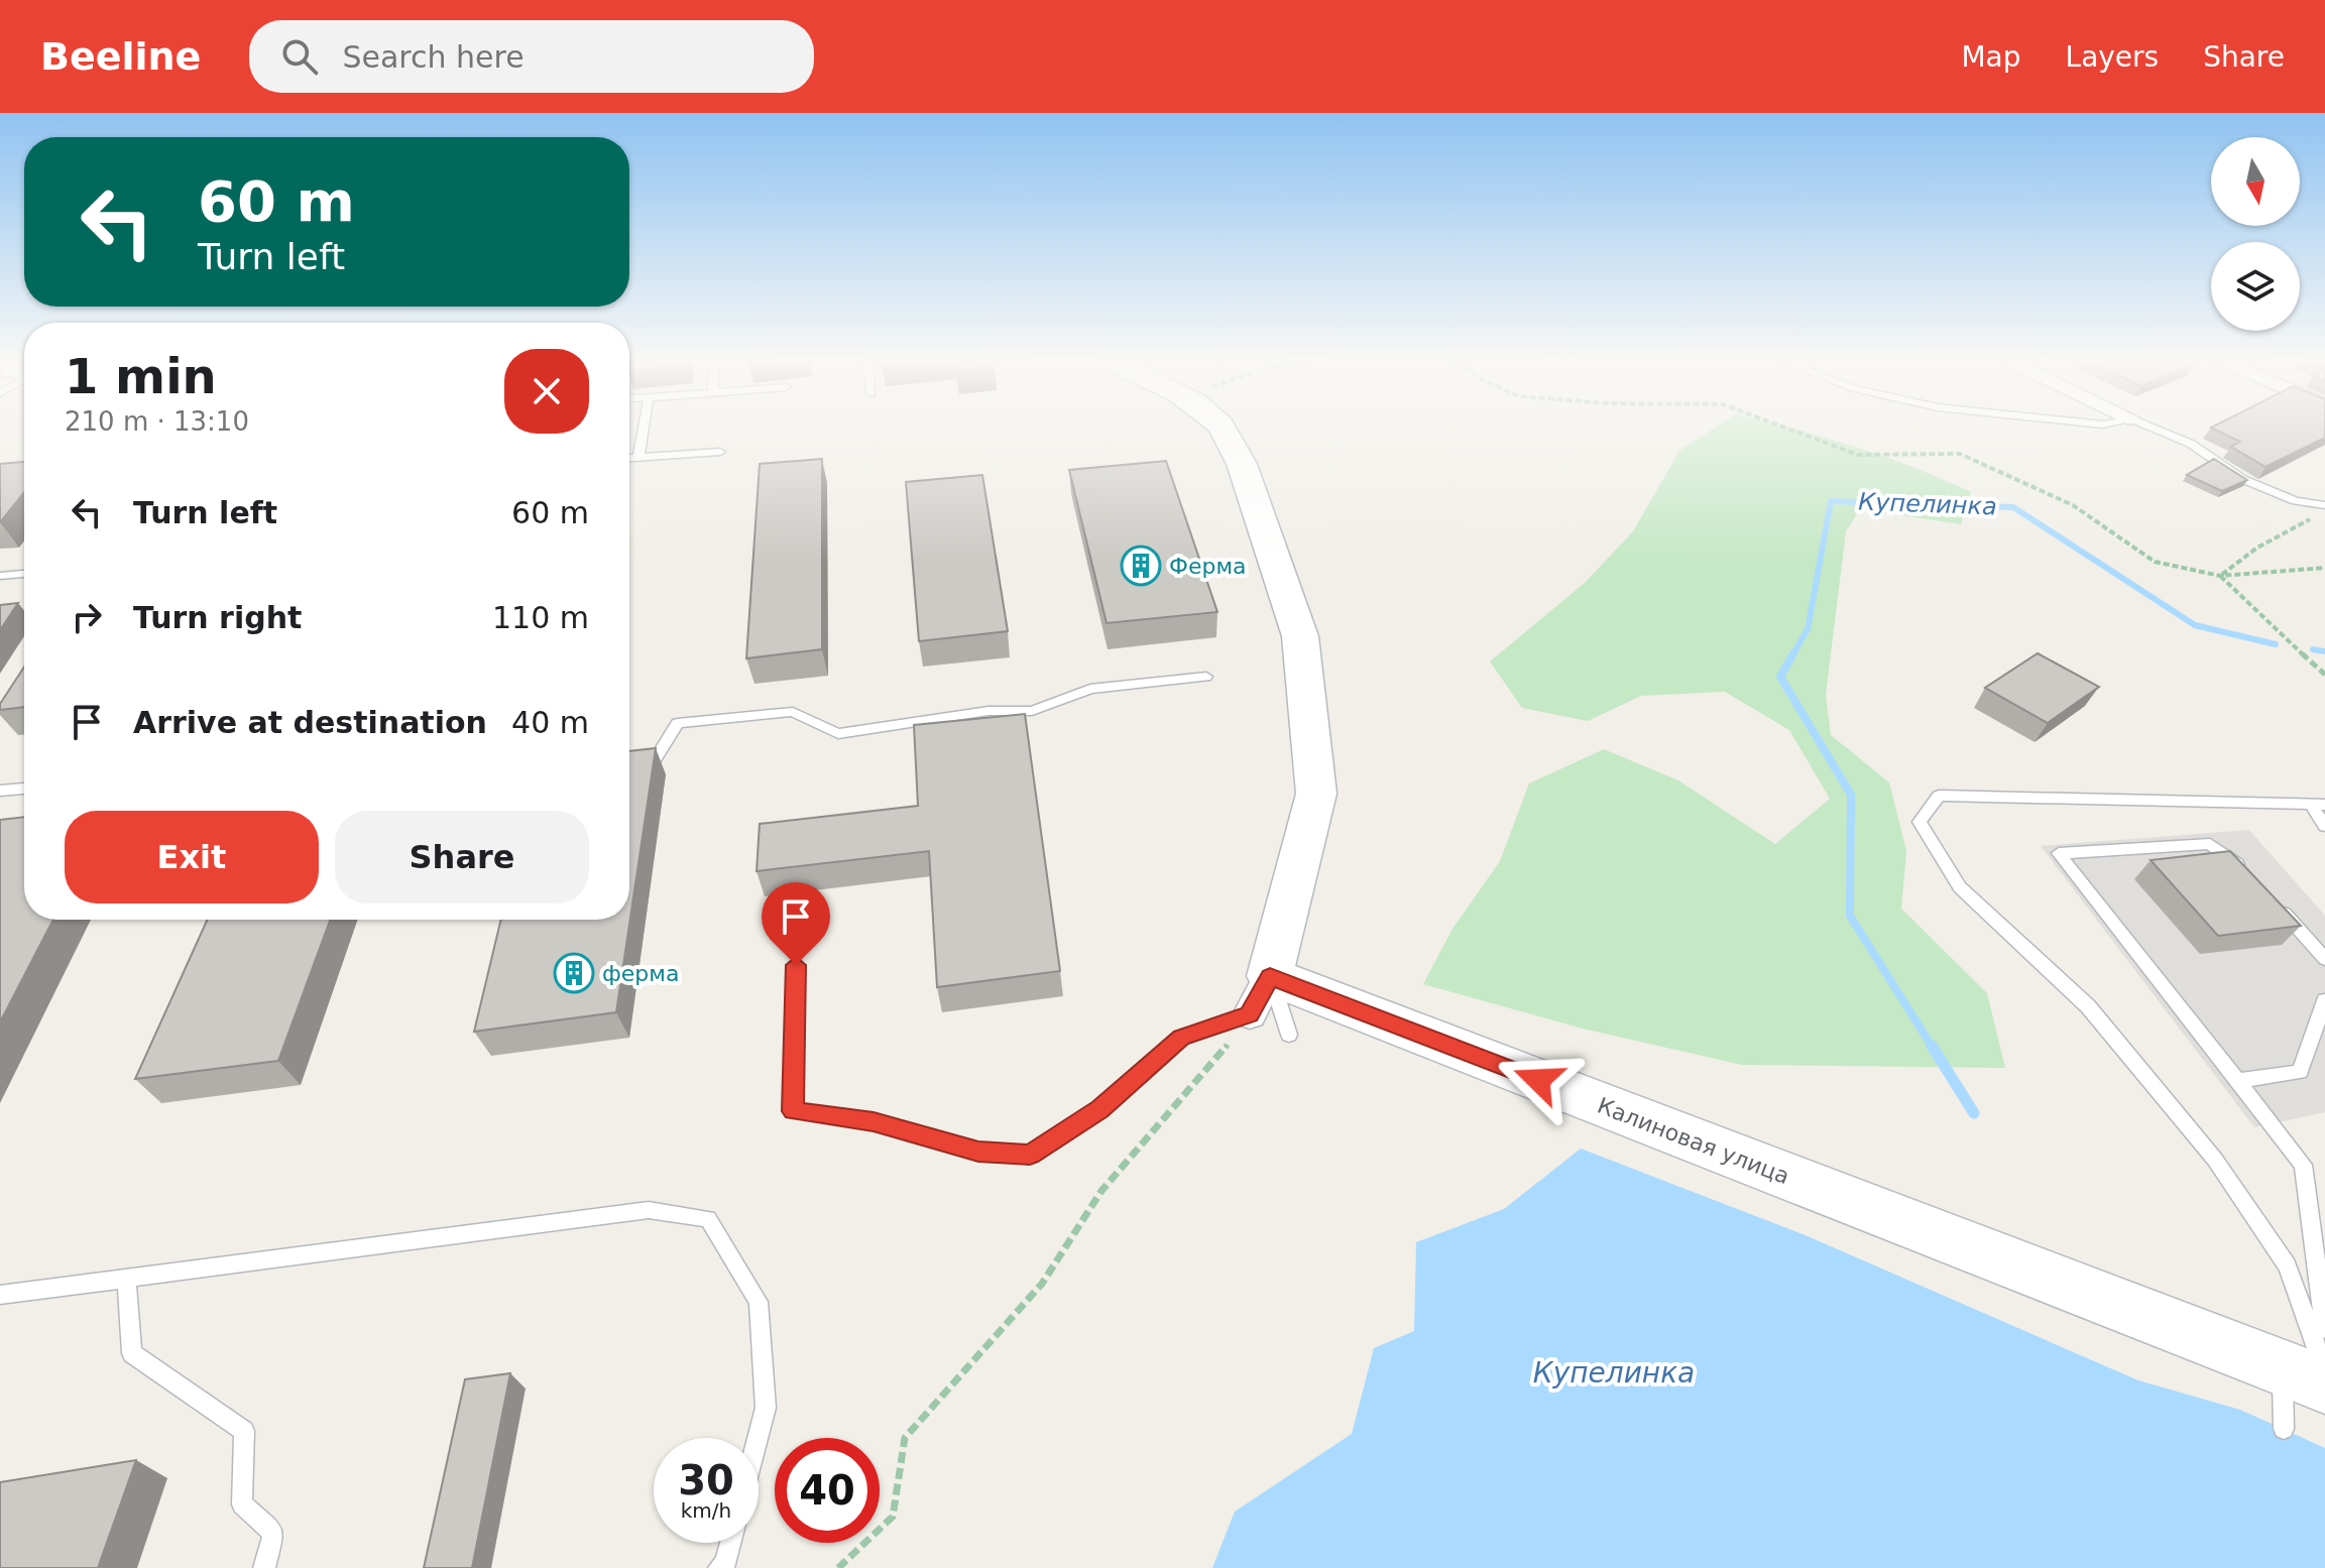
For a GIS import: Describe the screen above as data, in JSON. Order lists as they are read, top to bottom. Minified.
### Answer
{"streets":{"street":["Калиновая улица"]},"water":["Купелинка"],"places":{"building":["Ферма","ферма"]},"north":"bottom","page":{"header":"Beeline","search":"Search here","nav":["Map","Layers","Share"],"turn":["60 m","Turn left"],"heading":["1 min","210 m · 13:10"],"list":[{"name":"Turn left","value":"60 m"},{"name":"Turn right","value":"110 m"},{"name":"Arrive at destination","value":"40 m"}],"buttons":["Exit","Share"],"speed":"30 km/h","limit":"40"}}
